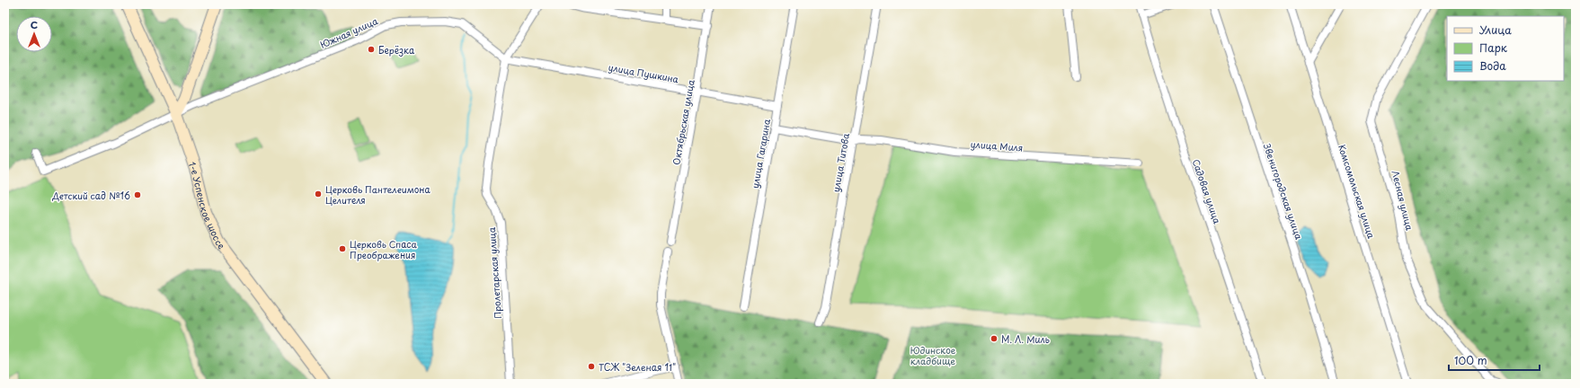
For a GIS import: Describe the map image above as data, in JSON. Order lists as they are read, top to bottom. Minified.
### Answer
{"streets":{"main road":["1-е Успенское шоссе"],"street":["Южная улица","улица Пушкина","Октябрьская улица","улица Миля","улица Гагарина","улица Титова","Садовая улица","Звенигородская улица","Комсомольская улица","Лесная улица","Пролетарская улица"]},"crossings":[["Южная улица","улица Пушкина"],["Южная улица","1-е Успенское шоссе"],["Южная улица","Пролетарская улица"],["улица Пушкина","Октябрьская улица"],["улица Пушкина","улица Гагарина"],["улица Пушкина","Пролетарская улица"],["улица Миля","улица Титова"]],"parks":["Юдинское кладбище"],"places":["Берёзка","Церковь Пантелеимона Целителя","Детский сад №16","Церковь Спаса Преображения","М. Л. Миль","ТСЖ \"Зеленая 11\""],"legend":["Улица","Парк","Вода"],"scale_bar":"100 m","north":"top"}
